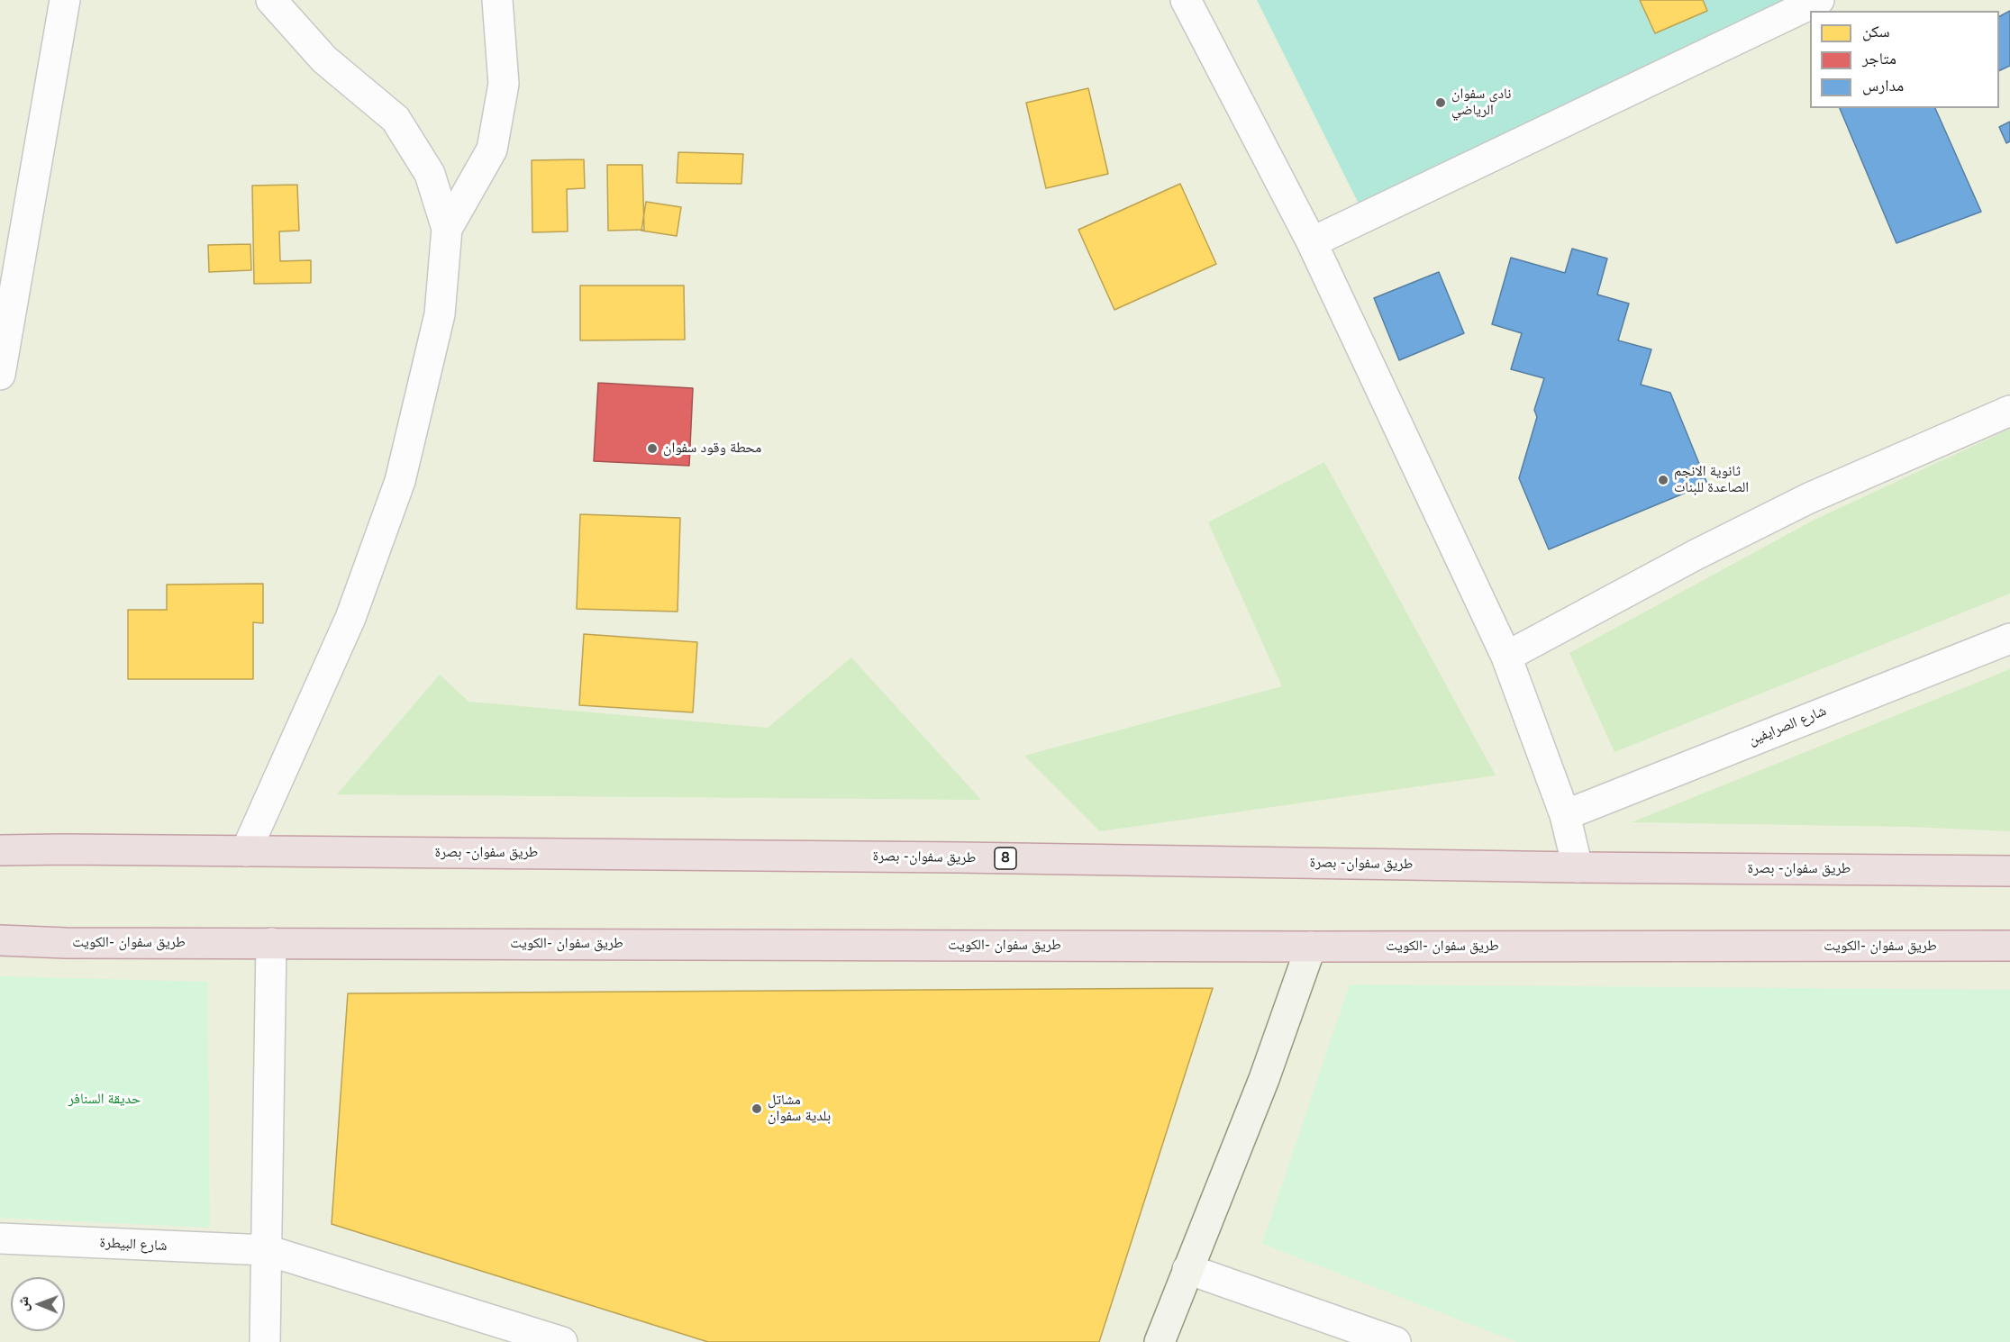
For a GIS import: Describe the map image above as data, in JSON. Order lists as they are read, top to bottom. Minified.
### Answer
{"streets":{"highway":["طريق سفوان- بصرة","8","طريق سفوان -الكويت"],"street":["شارع الصرايفين","شارع البيطرة"]},"parks":["حديقة السنافر"],"places":["نادي سفوان الرياضي","محطة وقود سفوان","ثانوية الانجم الصاعدة للبنات","مشاتل بلدية سفوان"],"legend":["سكن","متاجر","مدارس"],"north":"left"}
